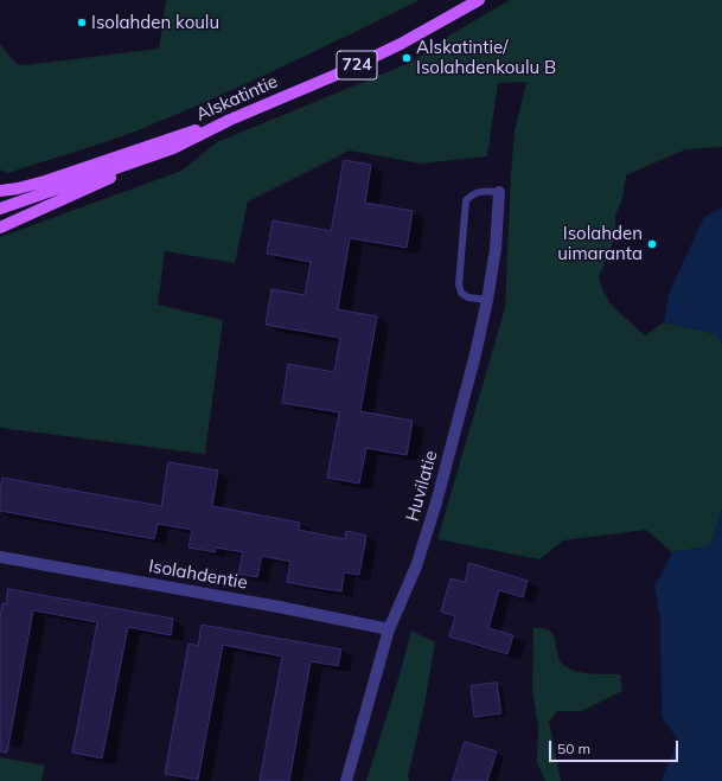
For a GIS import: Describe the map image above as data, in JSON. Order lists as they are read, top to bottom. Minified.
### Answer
{"streets":{"main road":["724","Alskatintie"],"street":["Huvilatie","Isolahdentie"]},"crossings":[["Huvilatie","Isolahdentie"]],"places":["Isolahden koulu","Alskatintie/ Isolahdenkoulu B","Isolahden uimaranta"],"scale_bar":"50 m"}
